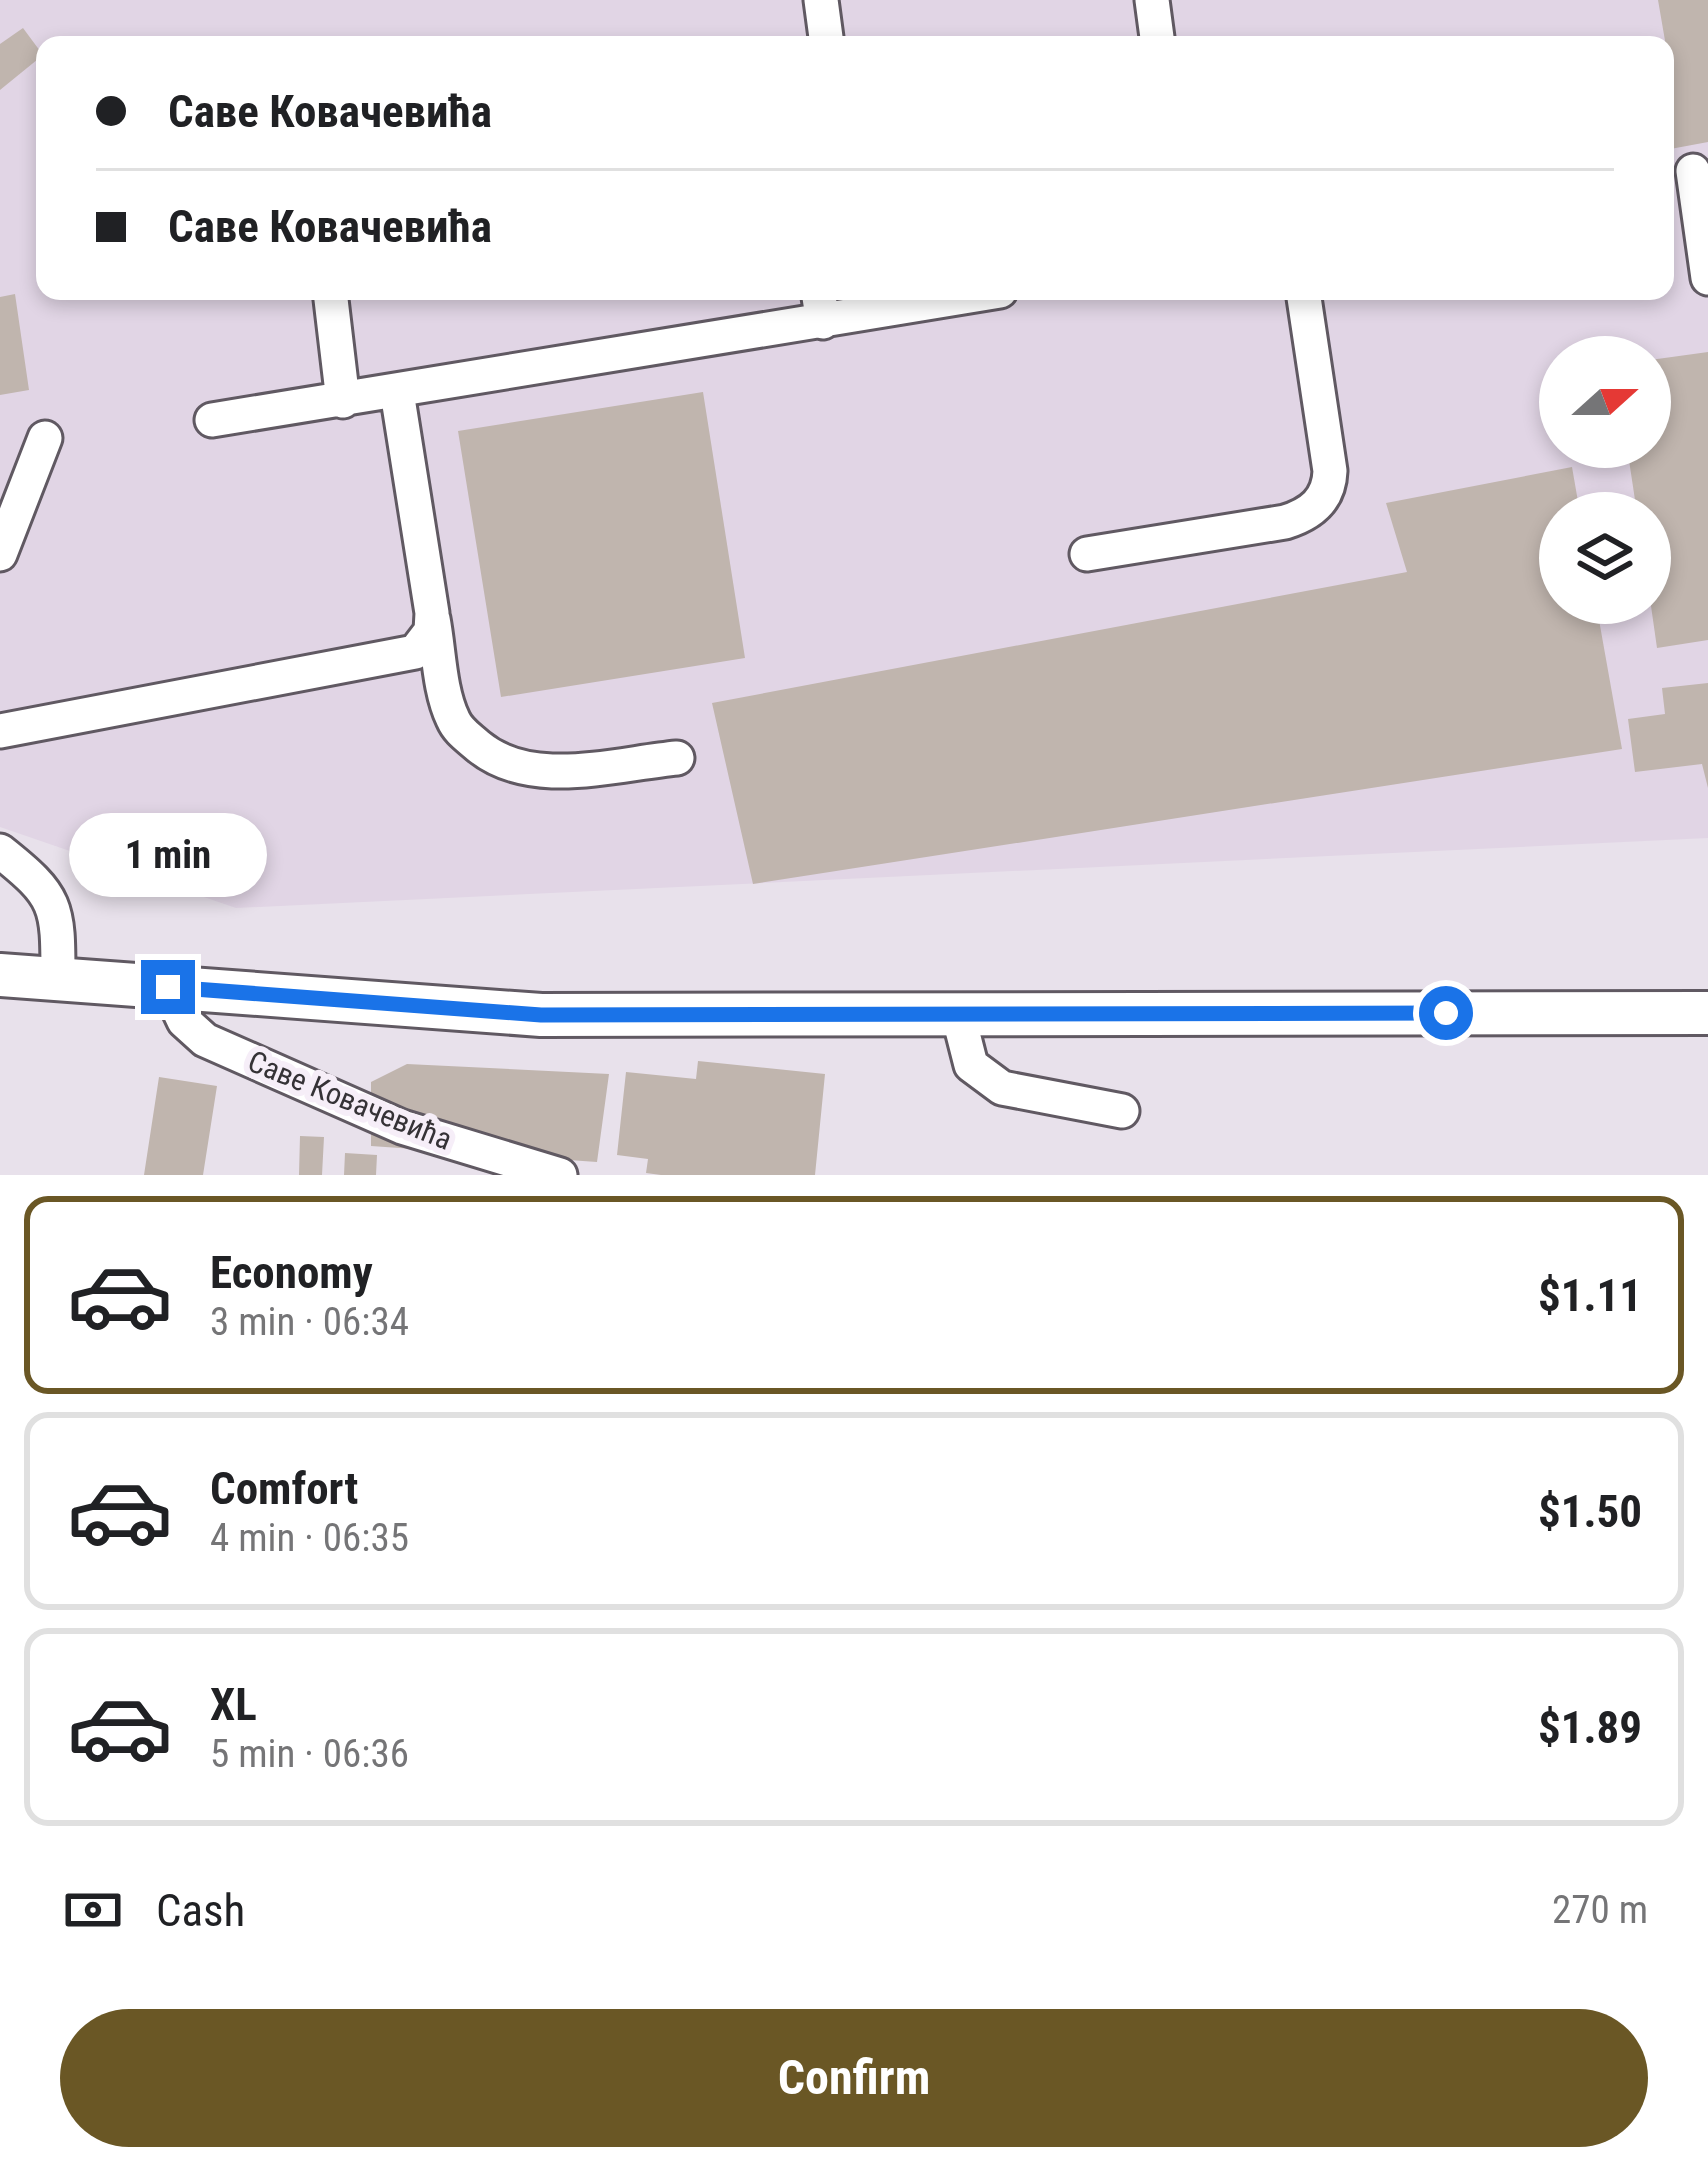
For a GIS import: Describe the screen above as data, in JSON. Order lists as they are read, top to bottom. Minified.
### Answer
{"streets":{"street":["Саве Ковачевића"]},"north":"right","page":{"banner":["Саве Ковачевића","Саве Ковачевића"],"bubble":"1 min","list":[{"name":"Economy","note":"3 min · 06:34","value":"$1.11"},{"name":"Comfort","note":"4 min · 06:35","value":"$1.50"},{"name":"XL","note":"5 min · 06:36","value":"$1.89"}],"pay":["Cash","270 m"],"buttons":"Confirm"}}
